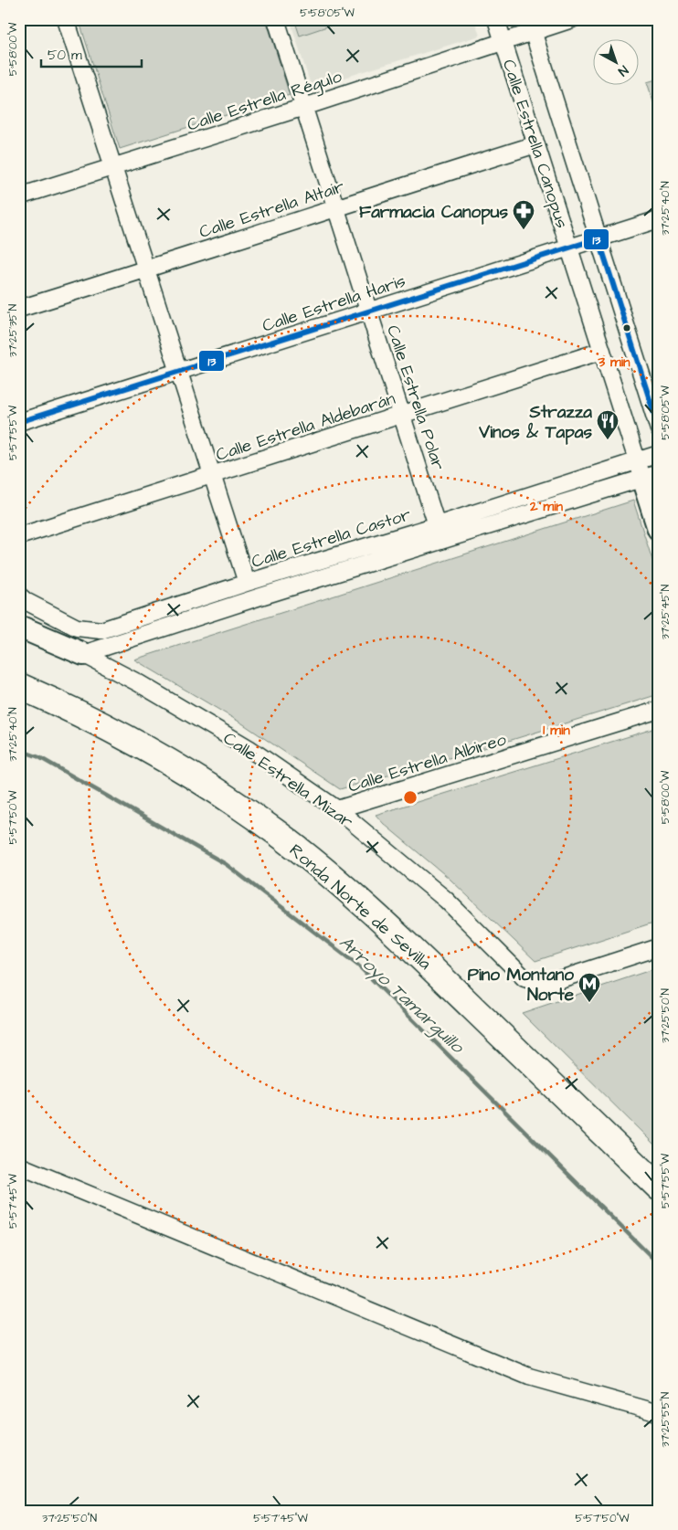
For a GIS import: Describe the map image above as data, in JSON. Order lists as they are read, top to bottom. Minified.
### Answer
{"streets":{"highway":["Ronda Norte de Sevilla"],"street":["Calle Estrella Régulo","Calle Estrella Canopus","Calle Estrella Altair","Calle Estrella Haris","Calle Estrella Polar","Calle Estrella Aldebarán","Calle Estrella Castor","Calle Estrella Albireo","Calle Estrella Mizar"]},"crossings":[["Calle Estrella Régulo","Calle Estrella Canopus"],["Calle Estrella Régulo","Calle Estrella Polar"],["Calle Estrella Canopus","Calle Estrella Altair"],["Calle Estrella Canopus","Calle Estrella Haris"],["Calle Estrella Canopus","Calle Estrella Aldebarán"],["Calle Estrella Canopus","Calle Estrella Castor"],["Calle Estrella Altair","Calle Estrella Polar"],["Calle Estrella Haris","Calle Estrella Polar"],["Calle Estrella Polar","Calle Estrella Aldebarán"],["Calle Estrella Polar","Calle Estrella Castor"],["Calle Estrella Castor","Calle Estrella Mizar"],["Calle Estrella Albireo","Calle Estrella Mizar"]],"water":["Arroyo Tamarguillo"],"places":{"pharmacy":["Farmacia Canopus"],"restaurant":["Strazza Vinos & Tapas"],"metro station":["Pino Montano Norte"]},"lines":["transit line 13"],"scale_bar":"50 m","north":"bottom right","coordinates":["5°58'05\"W","5°58'00\"W","37°25'40\"N","37°25'35\"N","5°57'55\"W","37°25'45\"N","5°57'50\"W","37°25'50\"N","5°57'45\"W","37°25'55\"N"],"rings":["3 min","2 min","1 min"]}
